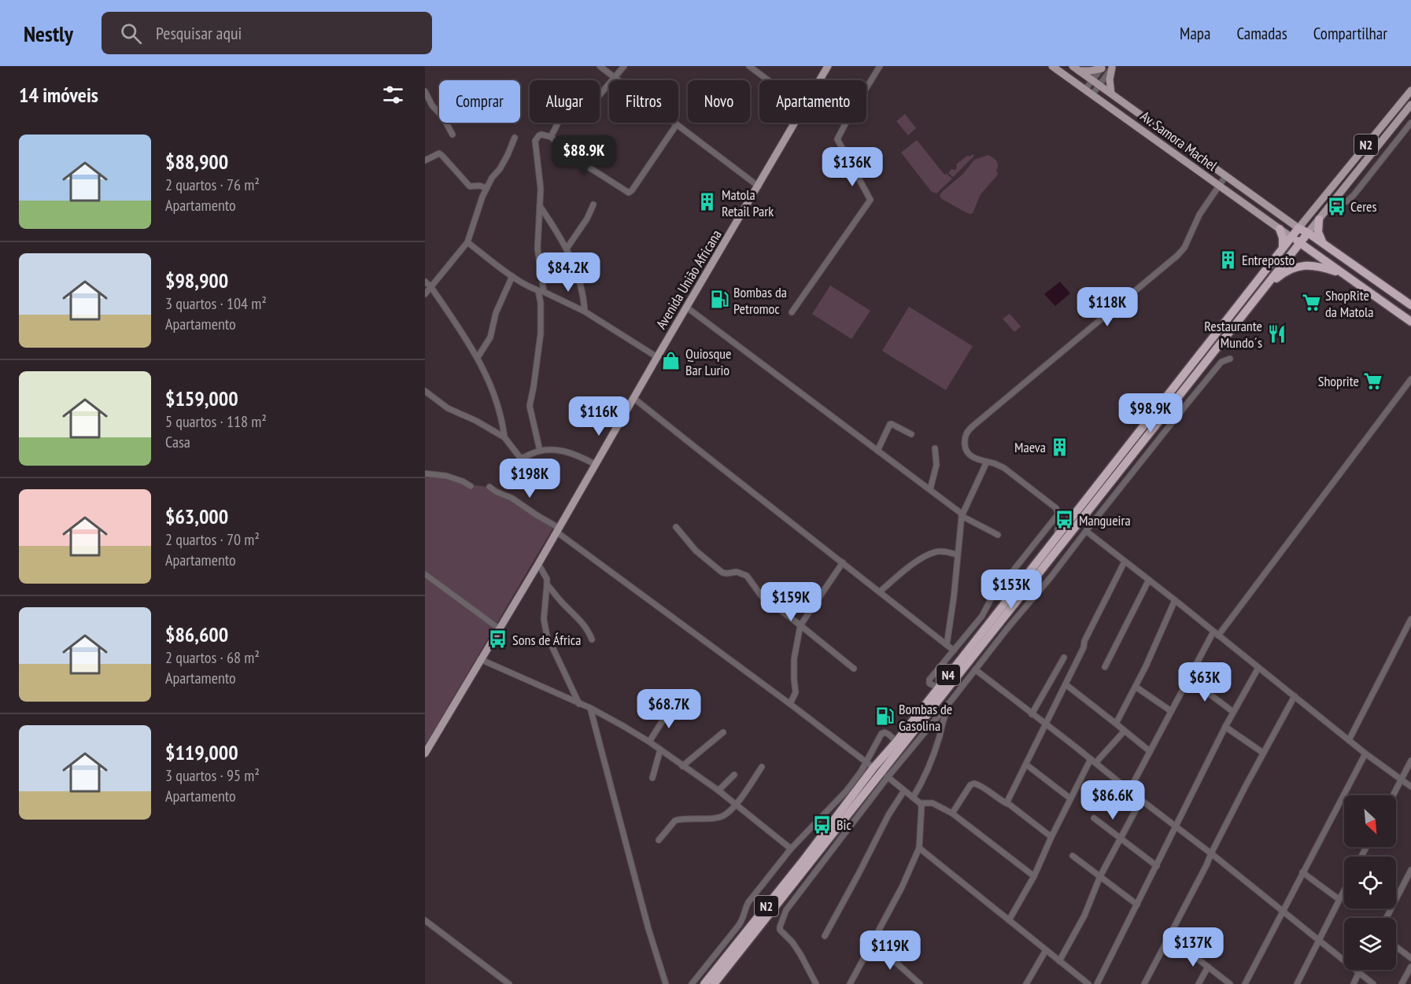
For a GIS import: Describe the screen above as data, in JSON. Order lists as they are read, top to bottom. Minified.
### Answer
{"streets":{"highway":["N2","N4"],"main road":["Av. Samora Machel","Avenida União Africana"]},"crossings":[["Av. Samora Machel","N2"],["Av. Samora Machel","N4"],["N2","N4"]],"places":{"building":["Matola Retail Park","Entreposto","Maeva"],"bus stop":["Ceres","Mangueira","Sons de África","Bic"],"fuel station":["Bombas da Petromoc","Bombas de Gasolina"],"supermarket":["ShopRite da Matola","Shoprite"],"restaurant":["Restaurante Mundo´s"],"shop":["Quiosque Bar Lurio"]},"north":"bottom right","page":{"header":"Nestly","search":"Pesquisar aqui","nav":["Mapa","Camadas","Compartilhar"],"heading":"14 imóveis","chip":["Comprar","Alugar","Filtros","Novo","Apartamento"],"list":[{"name":"$88,900","note":"2 quartos · 76 m² · Apartamento"},{"name":"$98,900","note":"3 quartos · 104 m² · Apartamento"},{"name":"$159,000","note":"5 quartos · 118 m² · Casa"},{"name":"$63,000","note":"2 quartos · 70 m² · Apartamento"},{"name":"$86,600","note":"2 quartos · 68 m² · Apartamento"},{"name":"$119,000","note":"3 quartos · 95 m² · Apartamento"}],"price":["$88.9K","$136K","$84.2K","$118K","$98.9K","$116K","$198K","$153K","$159K","$63K","$68.7K","$86.6K","$137K","$119K"]}}
